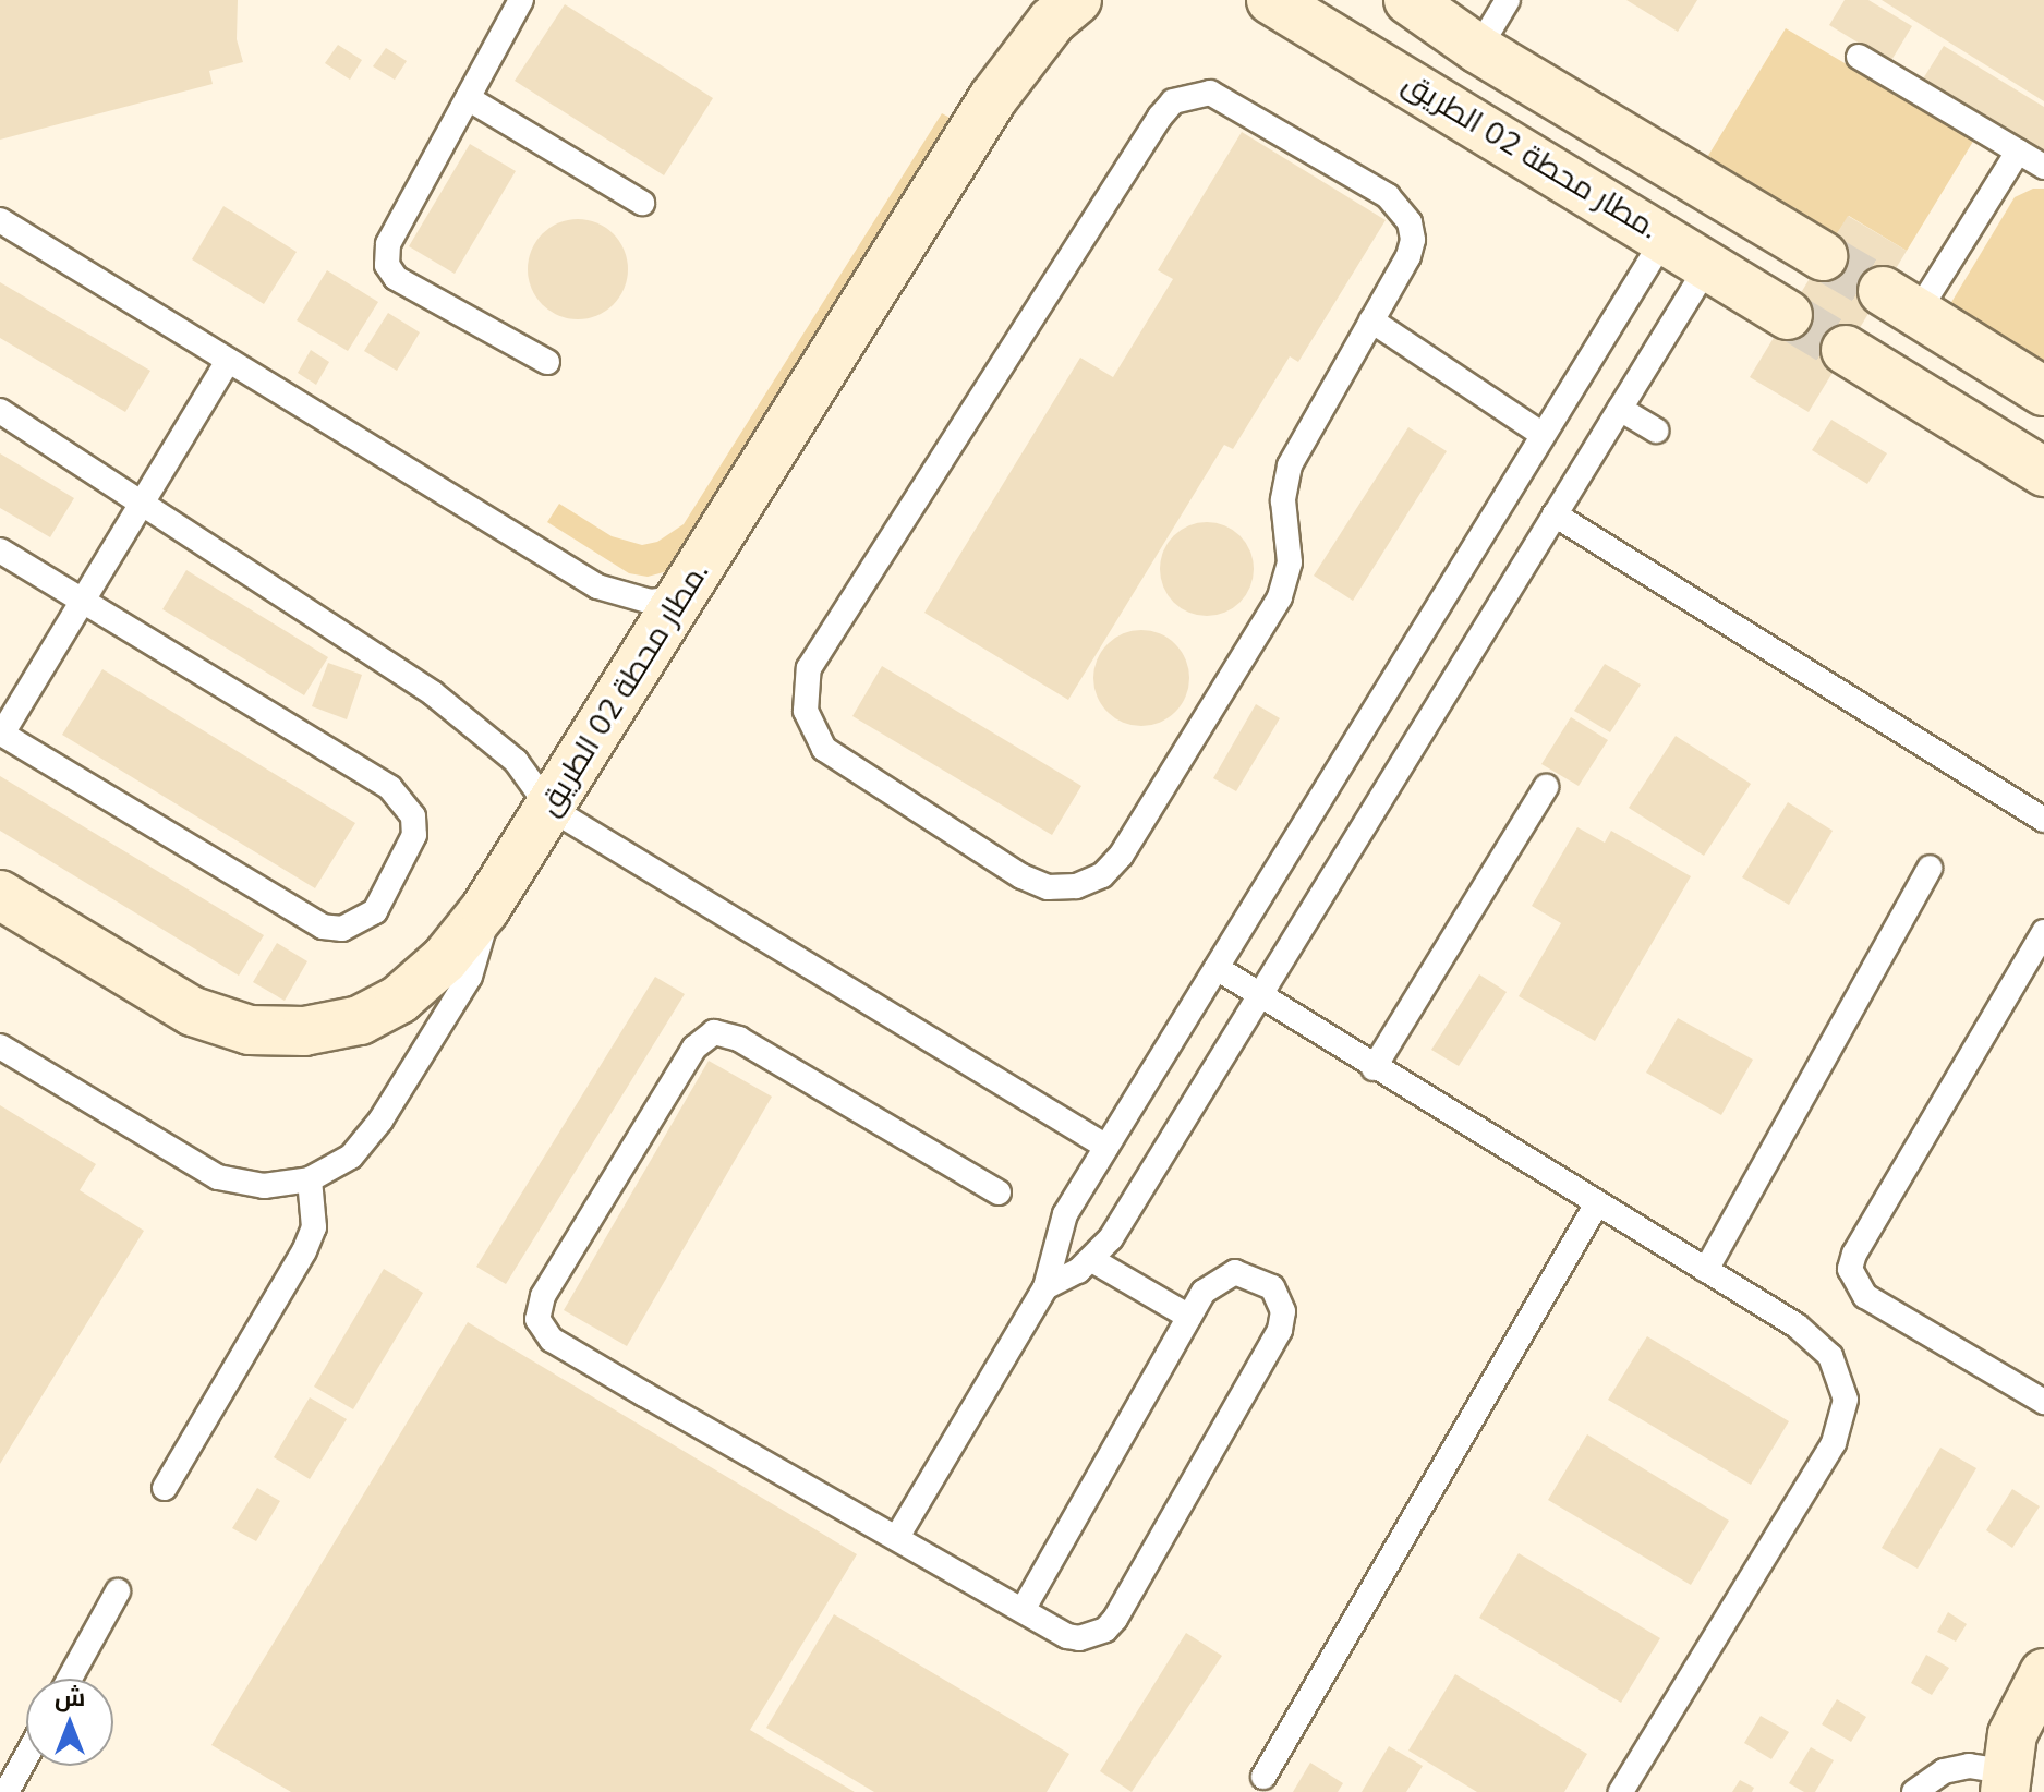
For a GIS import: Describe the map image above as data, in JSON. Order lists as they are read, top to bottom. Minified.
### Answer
{"streets":{"street":["مطار محطة 02 الطريق."]},"north":"top"}
